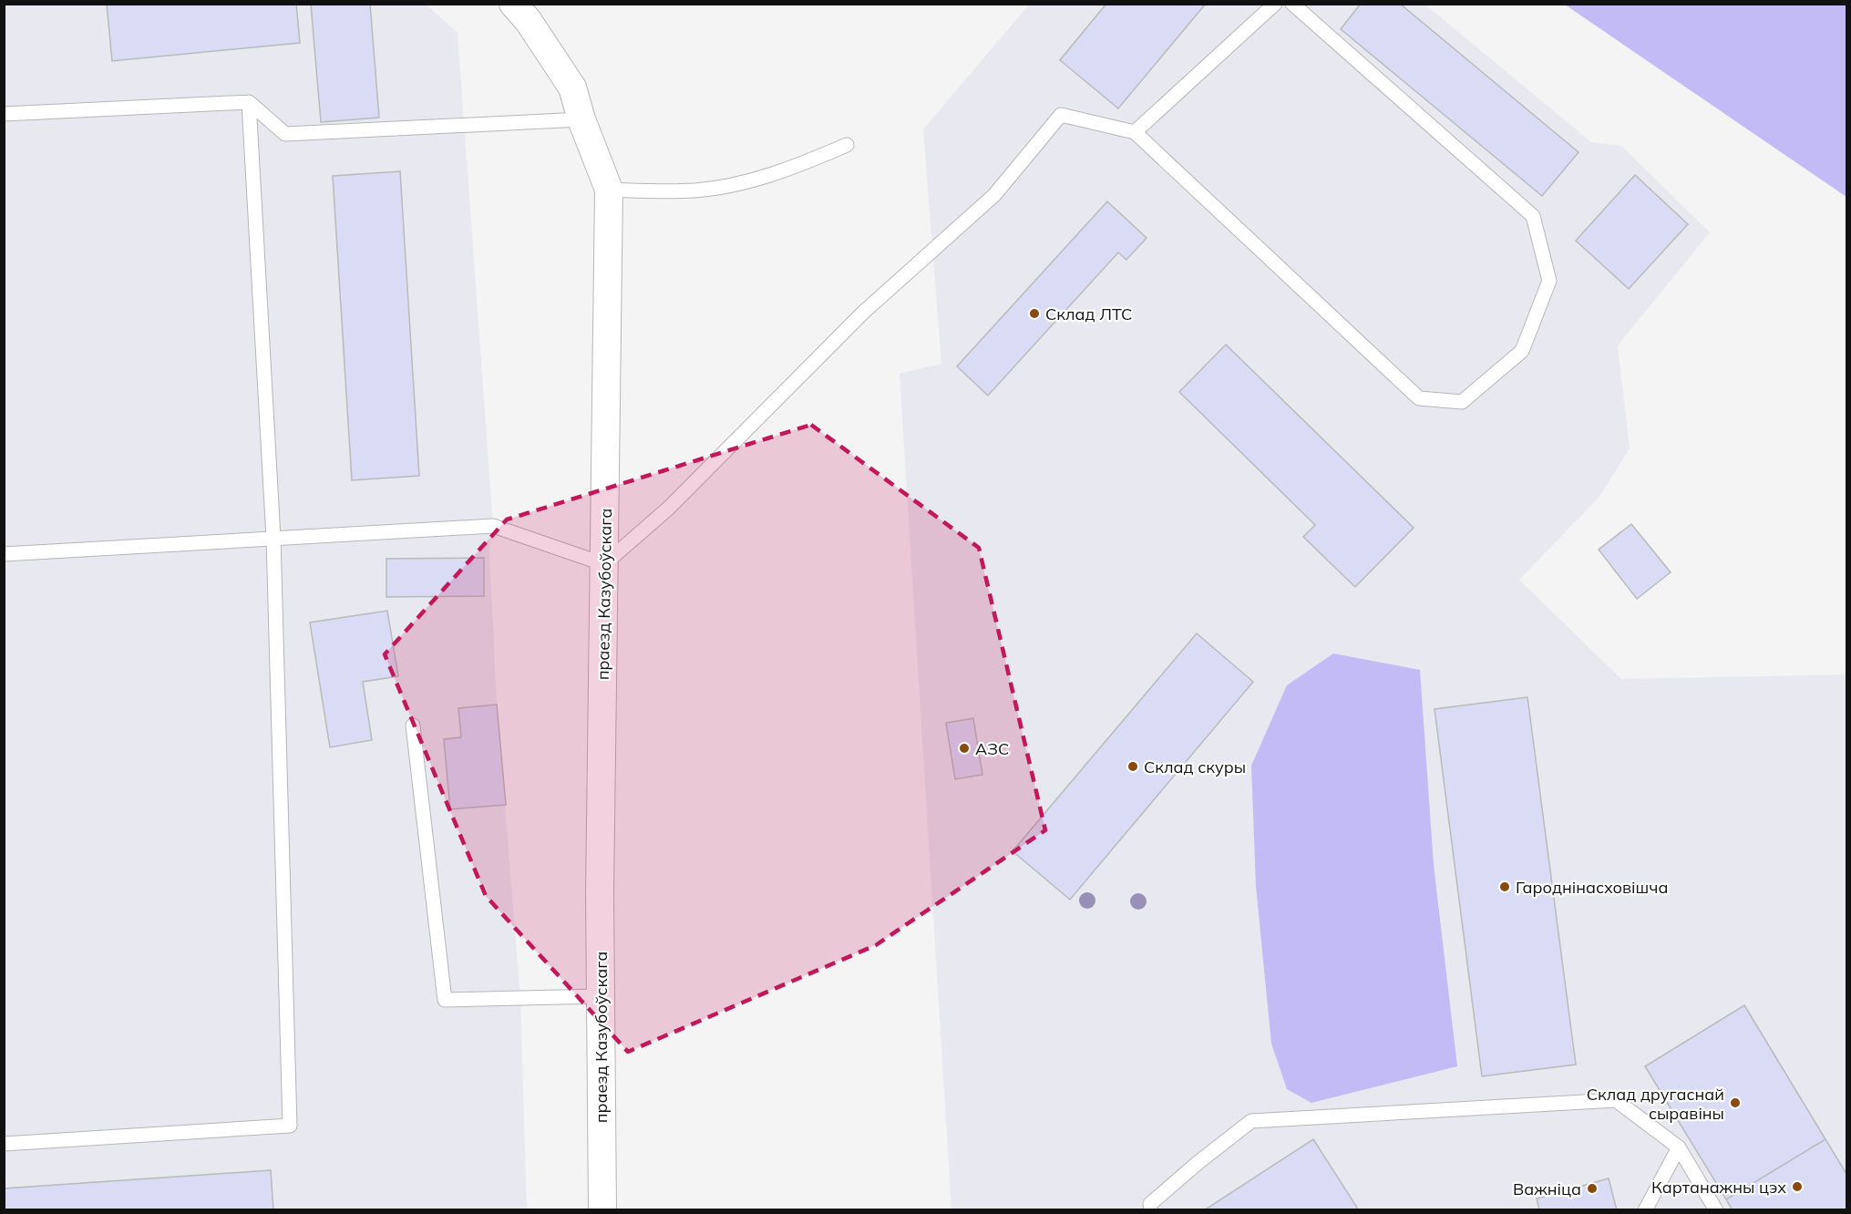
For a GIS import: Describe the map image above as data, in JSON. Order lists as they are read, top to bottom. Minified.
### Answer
{"streets":{"street":["праезд Казубоўскага"]},"places":["Склад ЛТС","АЗС","Склад скуры","Гароднінасховішча","Склад другаснай сыравіны","Картанажны цэх","Важніца"]}
